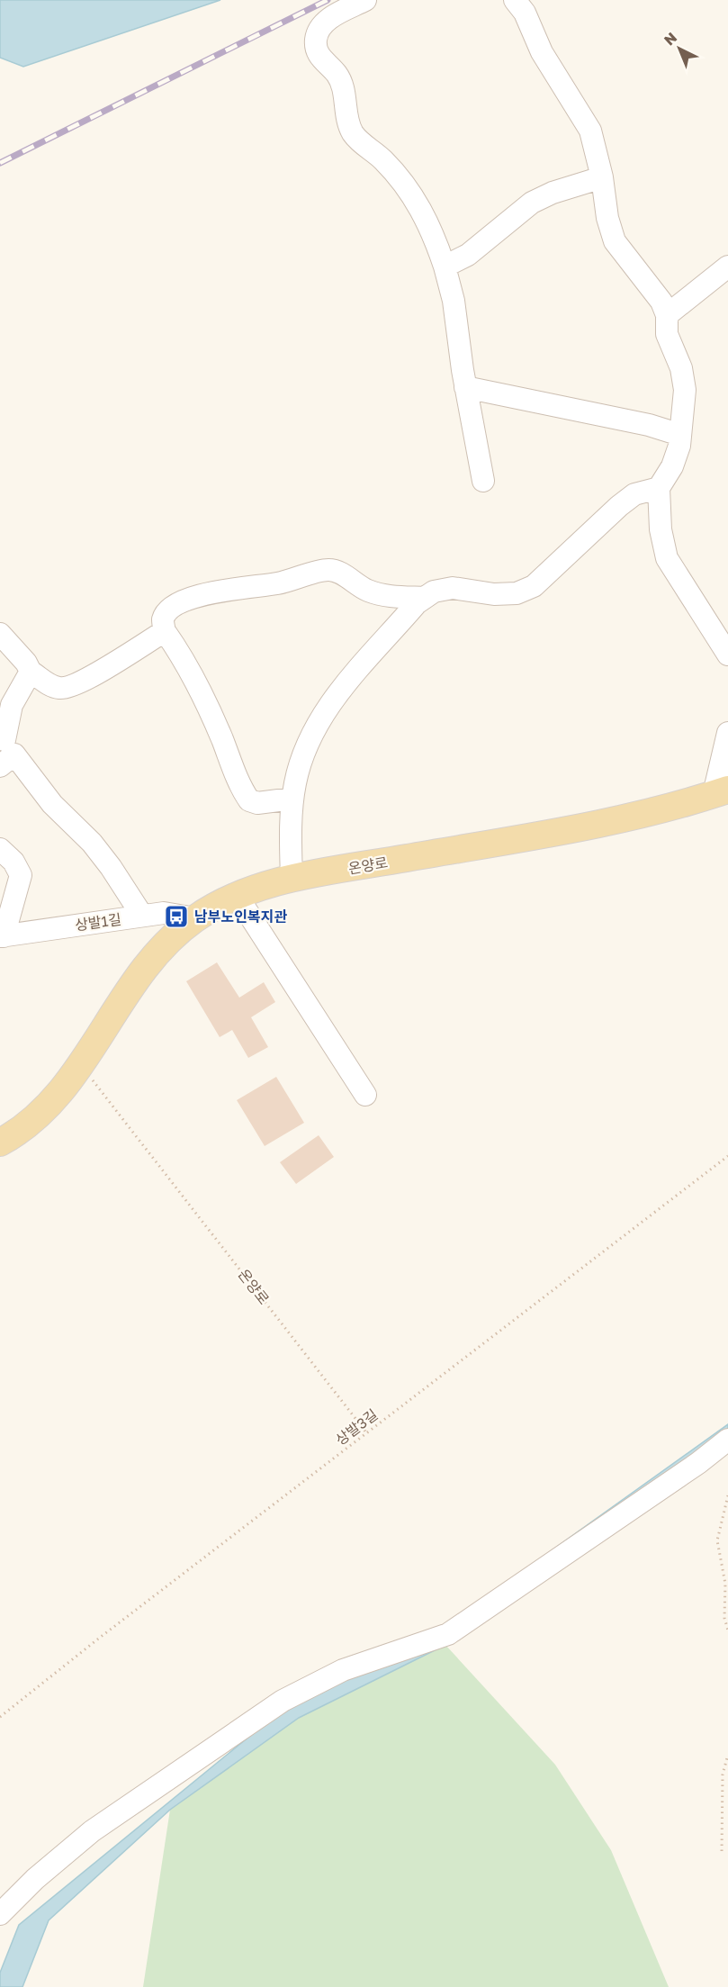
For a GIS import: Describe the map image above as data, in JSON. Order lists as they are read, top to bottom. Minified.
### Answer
{"streets":{"main road":["온양로"],"street":["상발1길"],"path":["상발3길"]},"crossings":[["온양로","상발1길"],["온양로","상발3길"]],"places":{"bus stop":["남부노인복지관"]},"north":"top left"}
